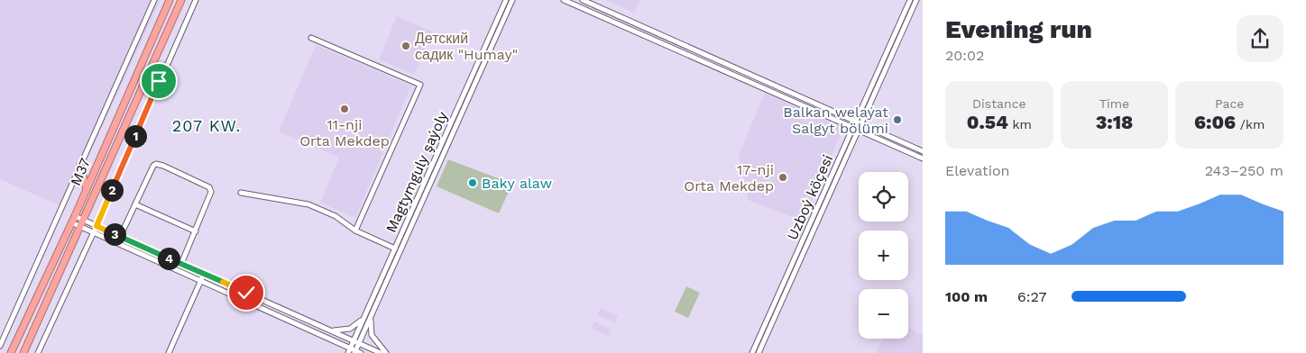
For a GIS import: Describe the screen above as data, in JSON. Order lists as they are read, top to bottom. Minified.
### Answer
{"streets":{"highway":["M37"],"street":["Magtymguly şaýoly","Uzboý köçesi"]},"districts":["207 KW."],"places":["Детский садик \"Humay\"","11-nji Orta Mekdep","Balkan welaýat Salgyt bölümi","17-nji Orta Mekdep","Baky alaw"],"page":{"heading":["Evening run","20:02"],"stats":[["Distance","0.54 km"],["Time","3:18"],["Pace","6:06 /km"]],"pins":["1","2","3","4"],"chart":["Elevation","243–250 m"],"map_buttons":["+","−"],"list":[{"name":"100 m","note":"6:27"}]}}
